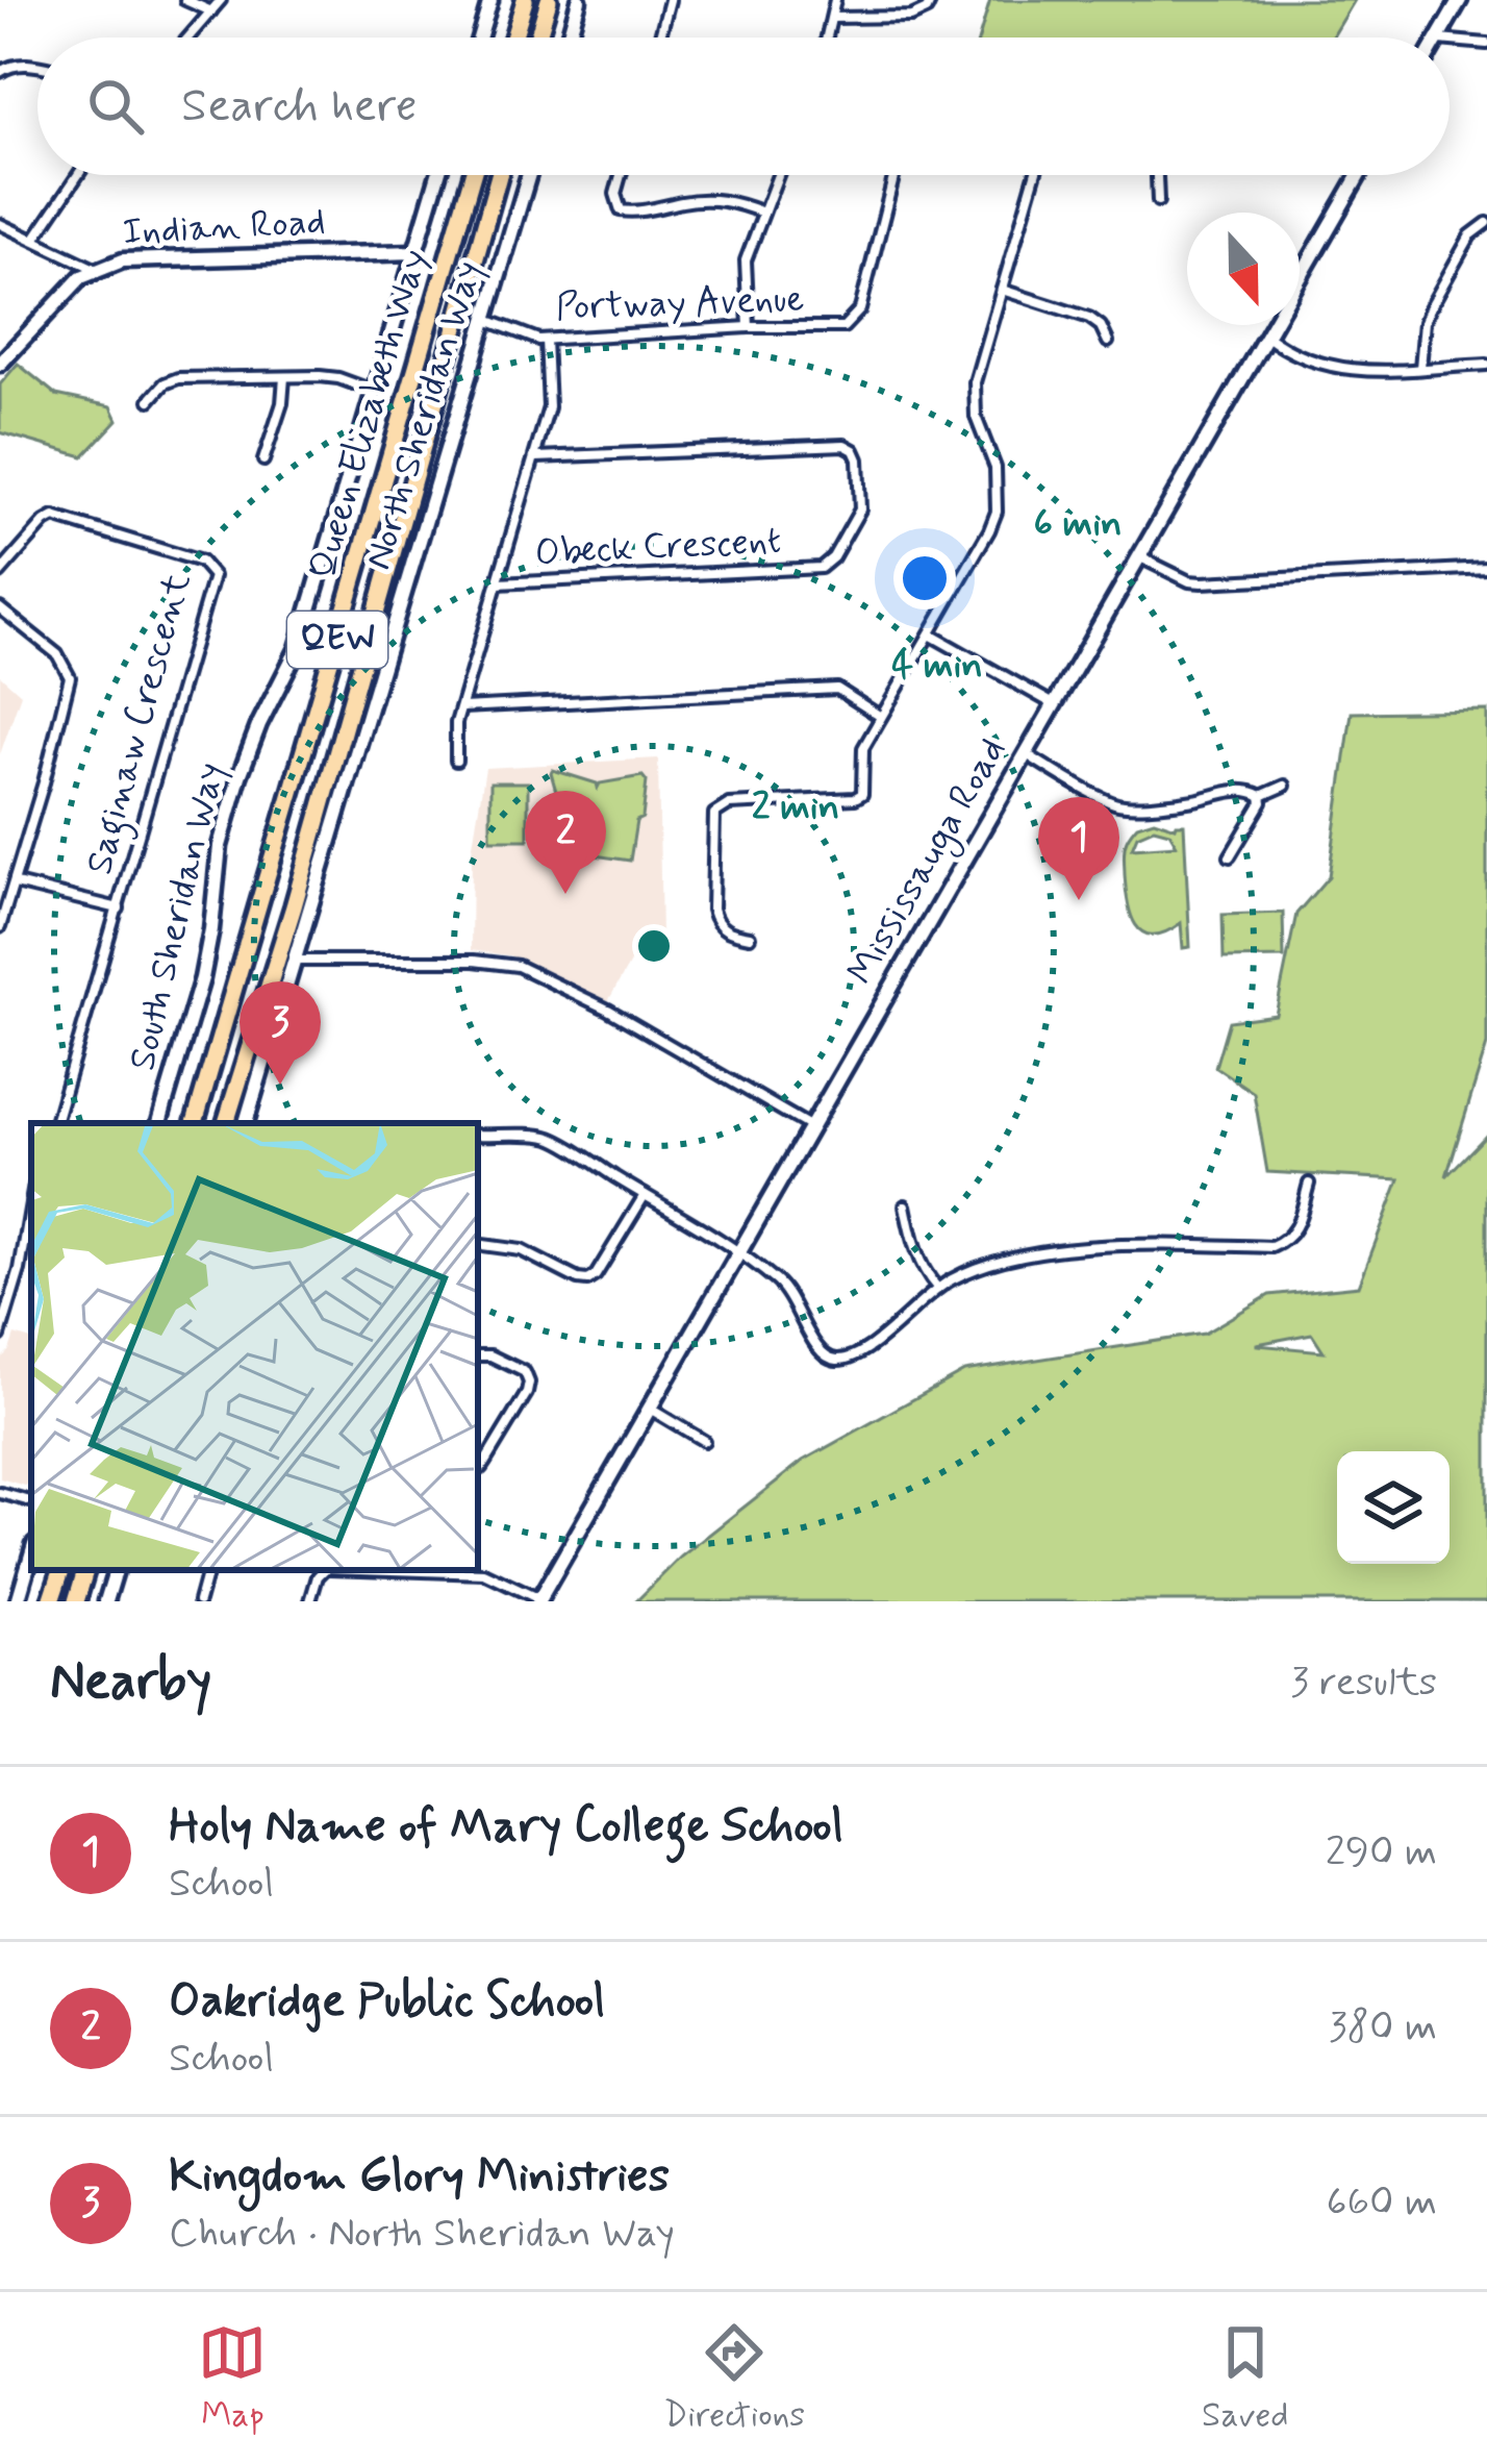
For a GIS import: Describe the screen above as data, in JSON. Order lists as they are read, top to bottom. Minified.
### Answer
{"streets":{"highway":["Queen Elizabeth Way","QEW"],"street":["Indian Road","Portway Avenue","North Sheridan Way","Obeck Crescent","Saginaw Crescent","Mississauga Road","South Sheridan Way"]},"crossings":[["Indian Road","South Sheridan Way"],["Portway Avenue","North Sheridan Way"]],"north":"bottom","page":{"search":"Search here","pins":["2","1","3"],"heading":["Nearby","3 results"],"list":[{"mark":"1","name":"Holy Name of Mary College School","note":"School","value":"290 m"},{"mark":"2","name":"Oakridge Public School","note":"School","value":"380 m"},{"mark":"3","name":"Kingdom Glory Ministries","note":"Church · North Sheridan Way","value":"660 m"}],"nav":["Map","Directions","Saved"]},"rings":["6 min","4 min","2 min"]}
